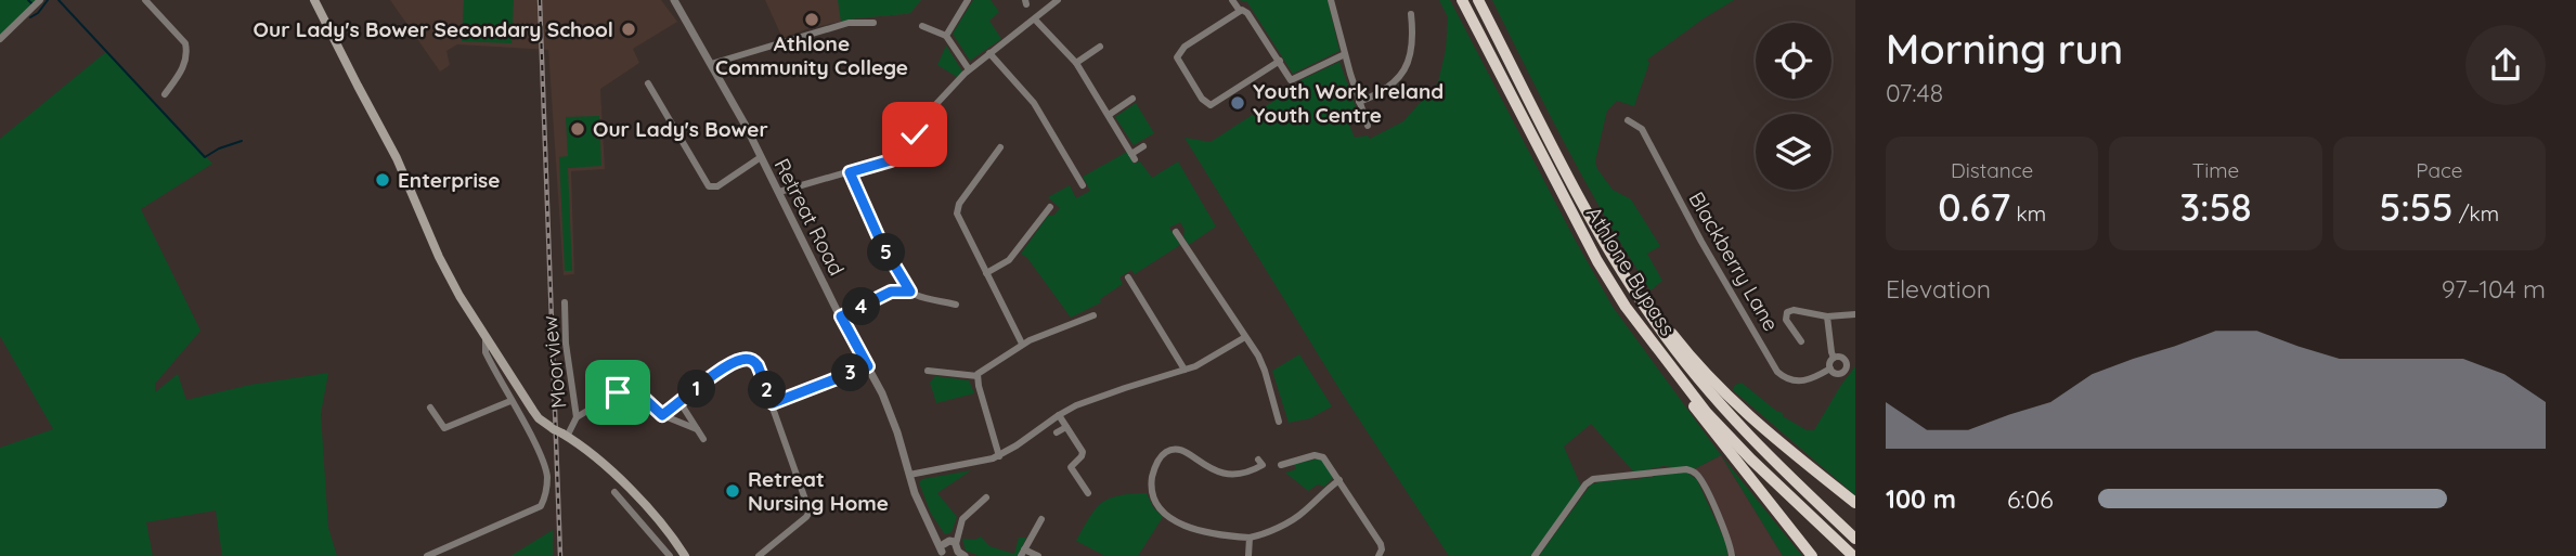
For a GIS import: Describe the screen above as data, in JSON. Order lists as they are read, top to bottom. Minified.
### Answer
{"streets":{"highway":["Athlone Bypass"],"street":["Retreat Road","Blackberry Lane","Moorview"]},"places":["Athlone Community College","Our Lady's Bower Secondary School","Youth Work Ireland Youth Centre","Our Lady's Bower","Enterprise","Retreat Nursing Home"],"page":{"heading":["Morning run","07:48"],"stats":[["Distance","0.67 km"],["Time","3:58"],["Pace","5:55 /km"]],"pins":["5","4","3","1","2"],"chart":["Elevation","97–104 m"],"list":[{"name":"100 m","note":"6:06"}]}}
